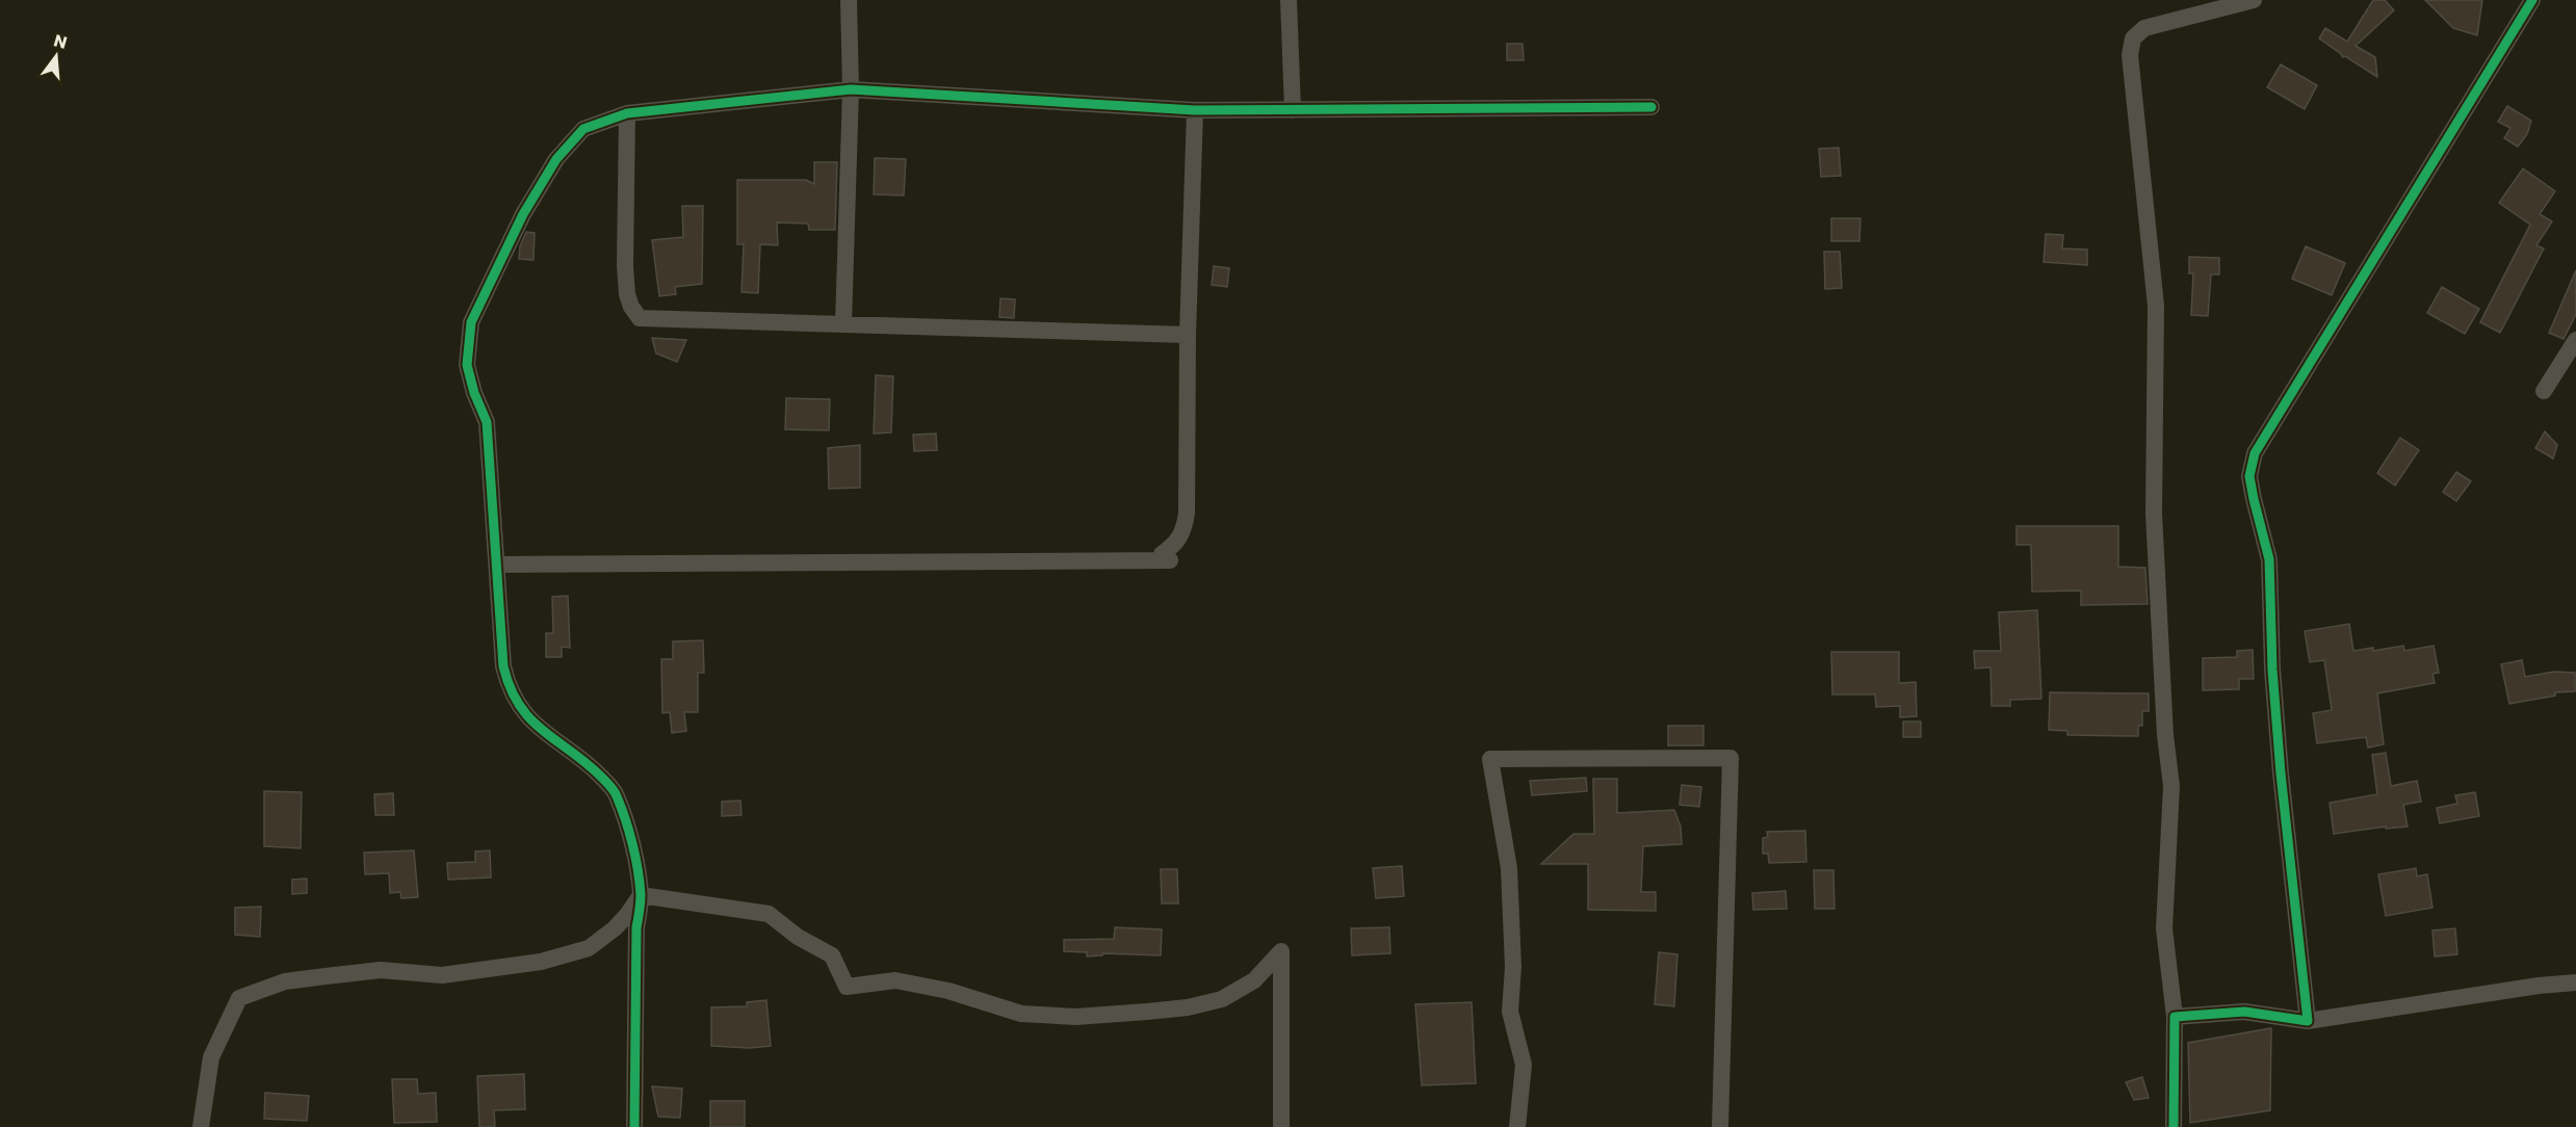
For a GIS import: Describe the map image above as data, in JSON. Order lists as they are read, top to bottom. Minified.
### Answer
{"north":"top"}
